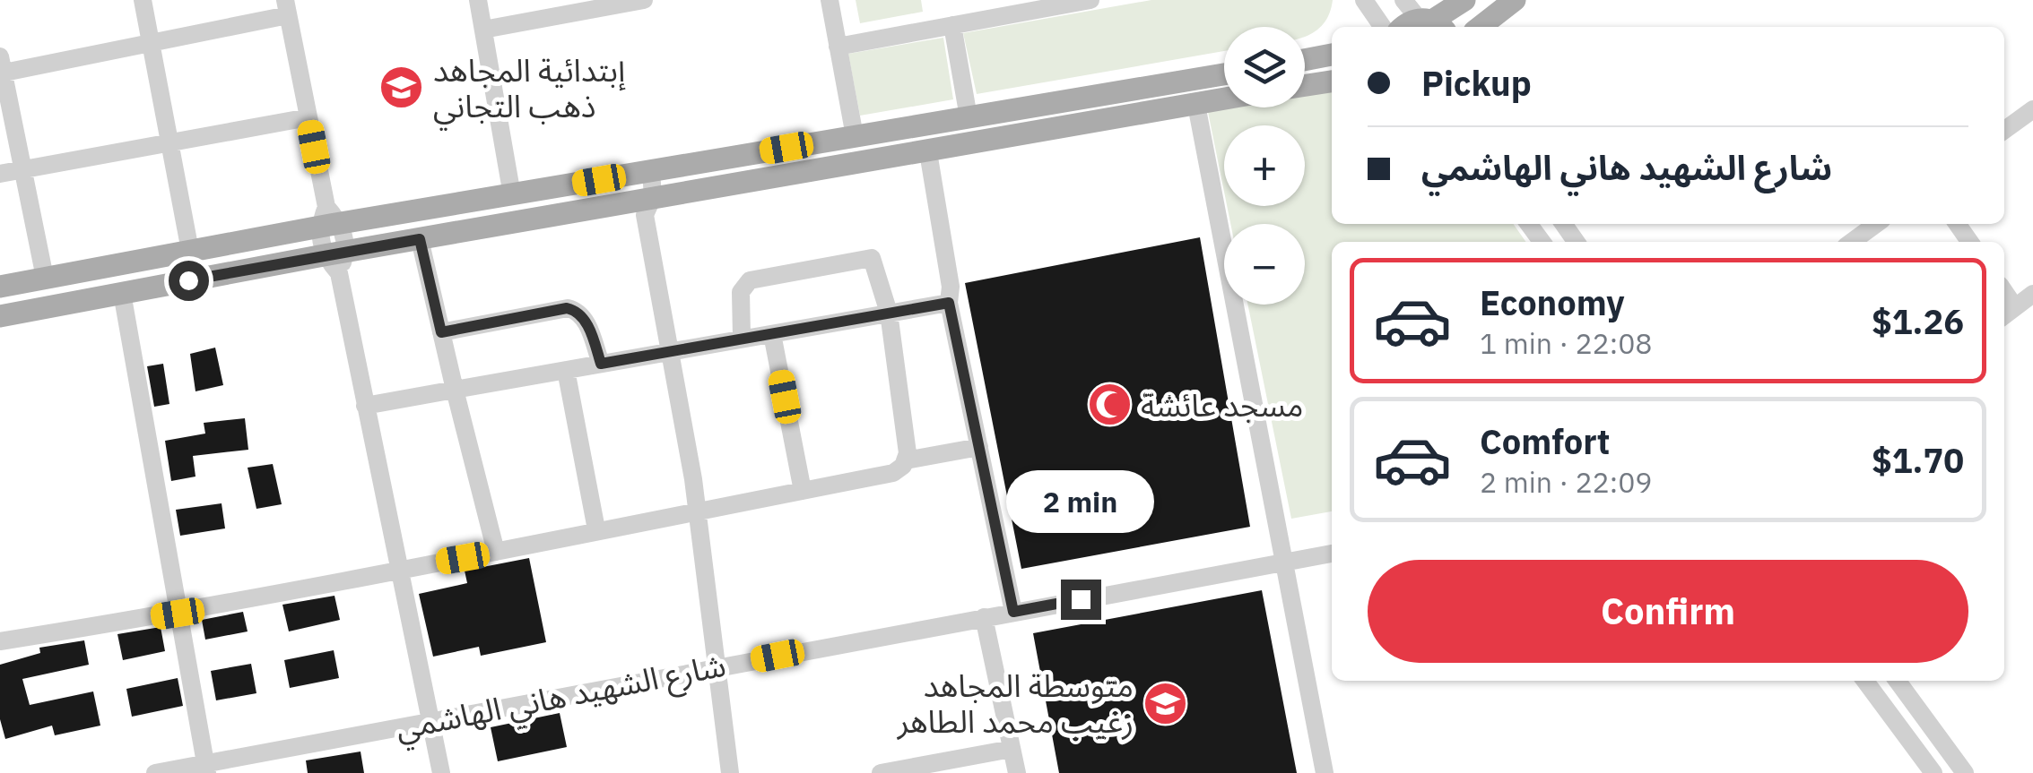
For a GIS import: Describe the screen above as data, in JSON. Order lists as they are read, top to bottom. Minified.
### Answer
{"streets":{"street":["شارع الشهيد هاني الهاشمي"]},"places":{"school or university":["إبتدائية المجاهد ذهب التجاني","متوسطة المجاهد زغيب محمد الطاهر"],"mosque":["مسجد عائشة"]},"page":{"map_buttons":["+","−"],"banner":["Pickup","شارع الشهيد هاني الهاشمي"],"list":[{"name":"Economy","note":"1 min · 22:08","value":"$1.26"},{"name":"Comfort","note":"2 min · 22:09","value":"$1.70"}],"bubble":"2 min","buttons":"Confirm"}}
